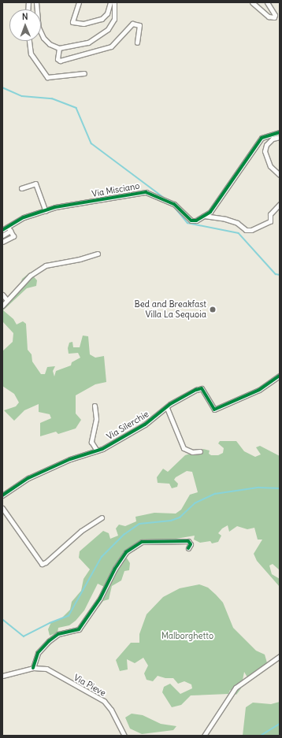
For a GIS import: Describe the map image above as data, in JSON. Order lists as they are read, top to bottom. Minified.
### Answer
{"streets":{"street":["Via Misciano","Via Silerchie","Via Pieve"]},"parks":["Malborghetto"],"places":["Bed and Breakfast Villa La Sequoia"],"north":"top"}
